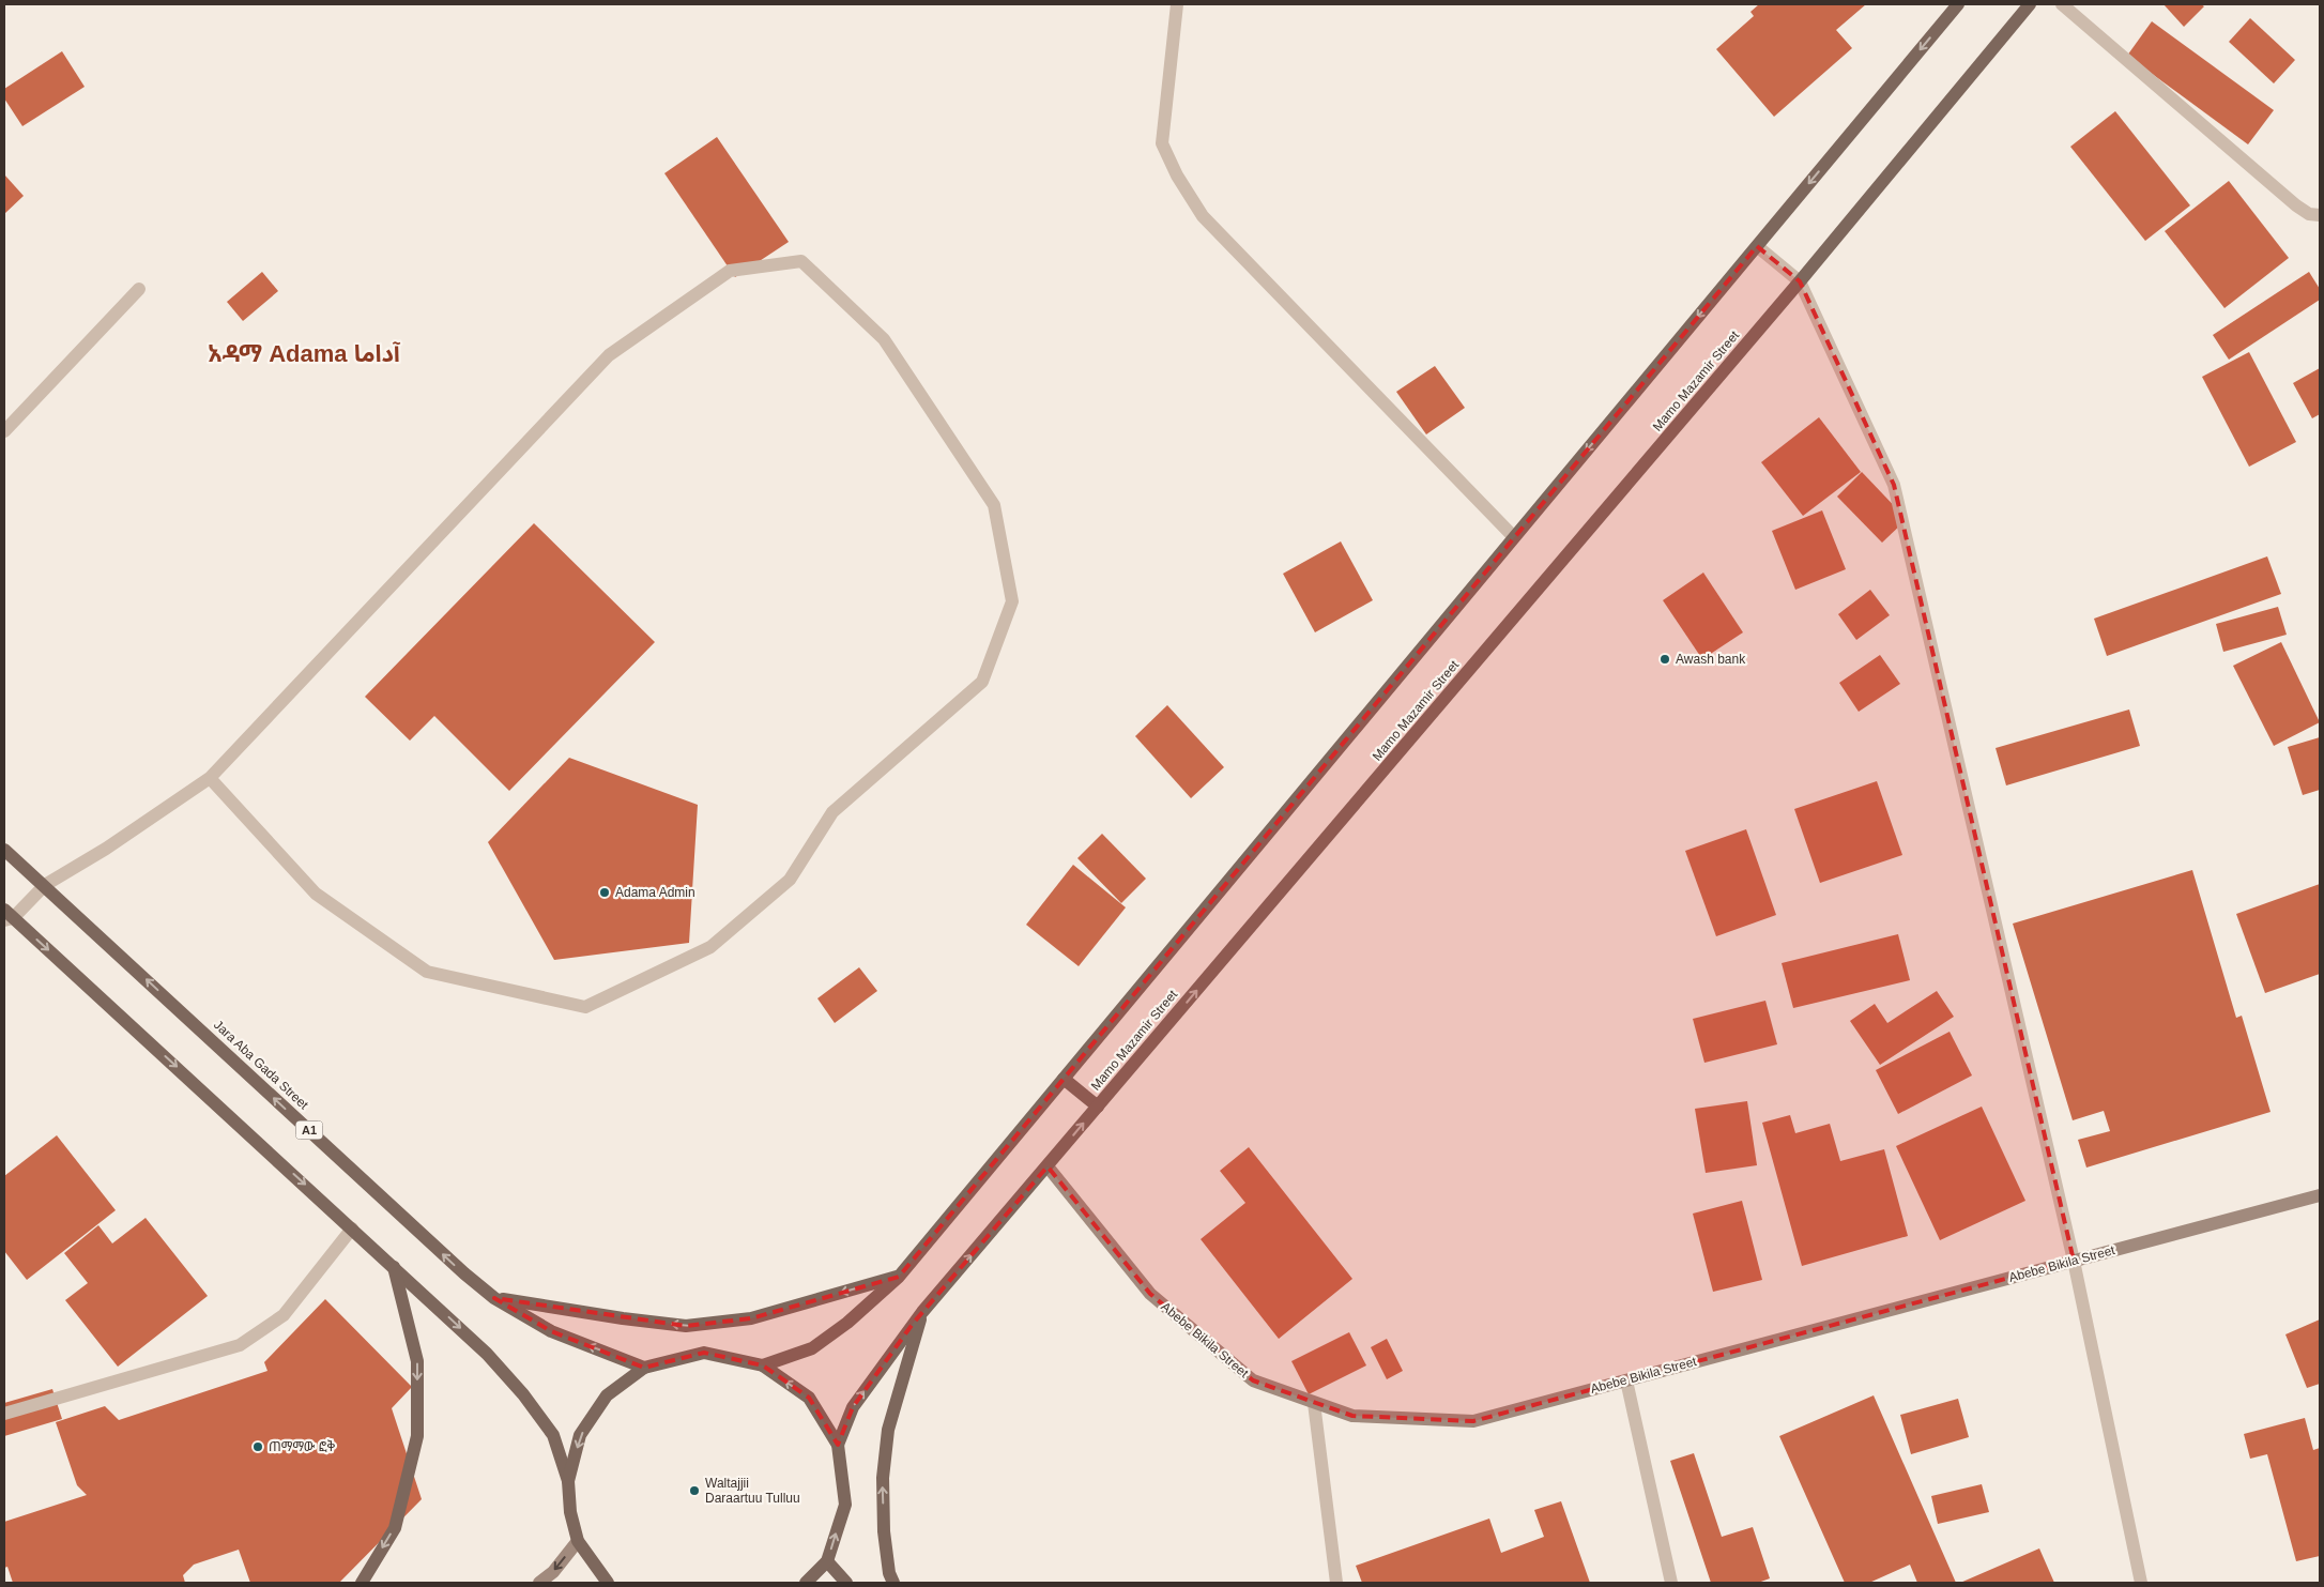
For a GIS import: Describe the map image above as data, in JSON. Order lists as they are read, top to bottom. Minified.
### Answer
{"streets":{"main road":["Mamo Mazamir Street","Jara Aba Gada Street","A1","Abebe Bikila Street"]},"crossings":[["Mamo Mazamir Street","Abebe Bikila Street"]],"districts":["አዳማ Adama آداما"],"places":["Awash bank","Adama Admin","ጠማማው ፎቅ","Waltajjii Daraartuu Tulluu"]}
